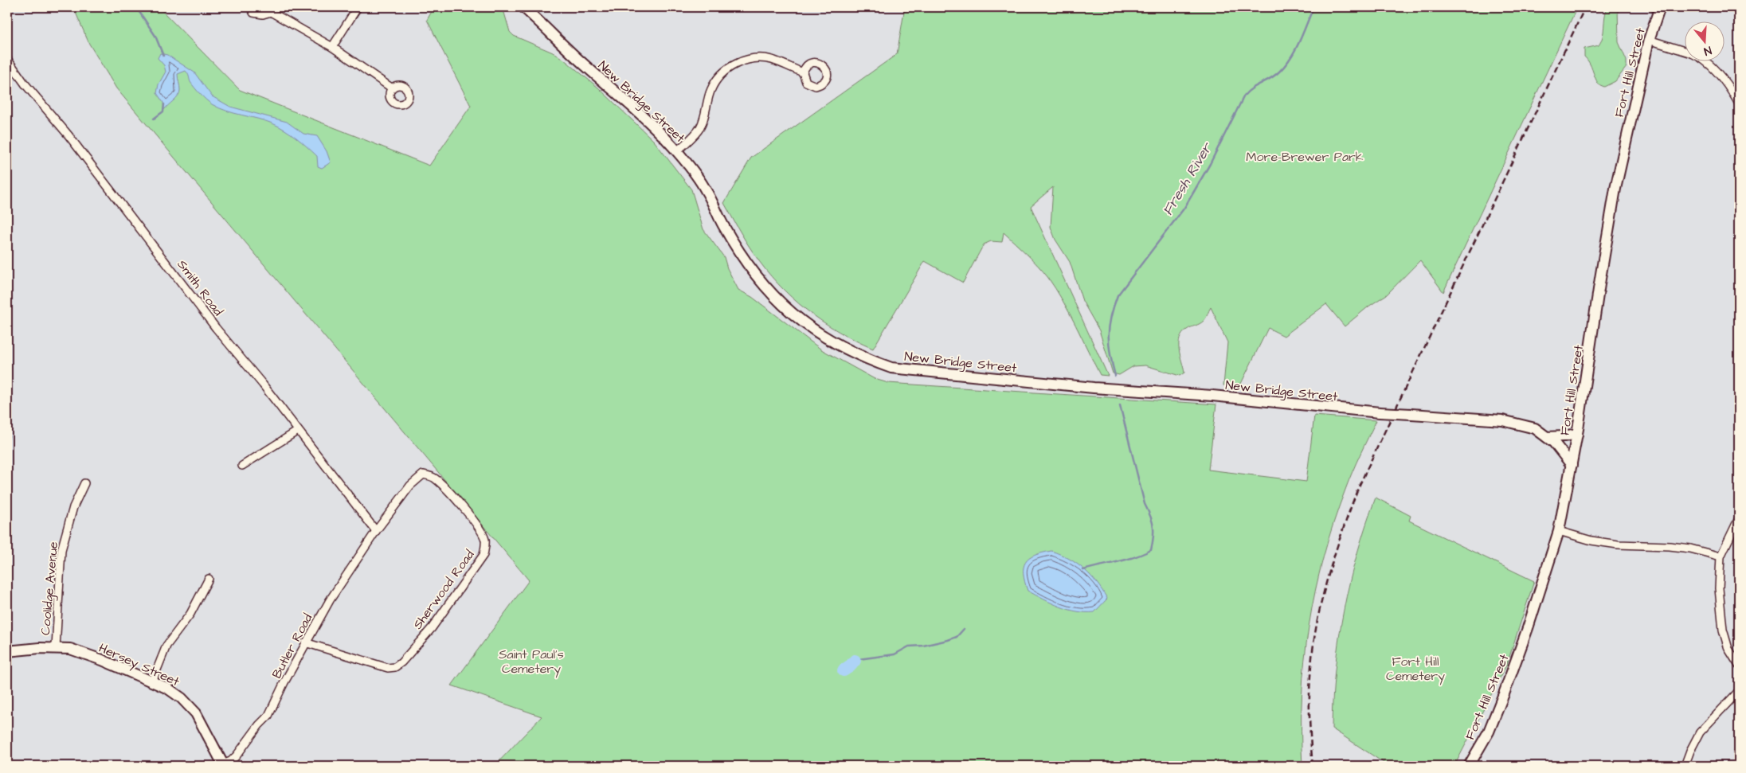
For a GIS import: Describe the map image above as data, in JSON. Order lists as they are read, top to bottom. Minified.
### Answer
{"streets":{"street":["Fort Hill Street","New Bridge Street","Smith Road","Coolidge Avenue","Sherwood Road","Butler Road","Hersey Street"]},"crossings":[["Fort Hill Street","New Bridge Street"],["Smith Road","Sherwood Road"],["Smith Road","Butler Road"],["Coolidge Avenue","Hersey Street"],["Sherwood Road","Butler Road"],["Butler Road","Hersey Street"]],"water":["Fresh River"],"parks":["More-Brewer Park","Saint Paul's Cemetery","Fort Hill Cemetery"],"north":"bottom"}
